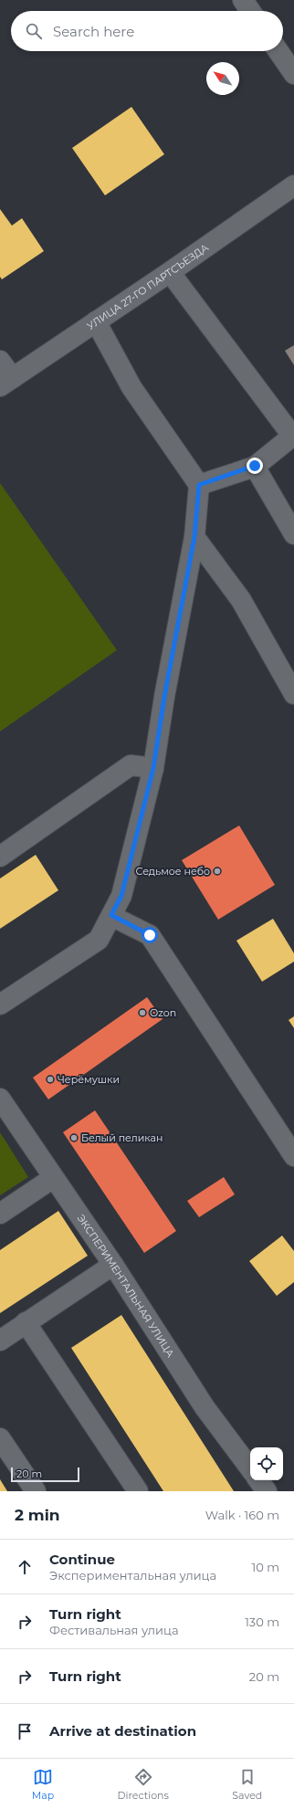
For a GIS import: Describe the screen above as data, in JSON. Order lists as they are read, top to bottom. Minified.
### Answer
{"streets":{"street":["УЛИЦА 27-ГО ПАРТСЪЕЗДА","ЭКСПЕРИМЕНТАЛЬНАЯ УЛИЦА"]},"places":["Седьмое небо","Ozon","Черёмушки","Белый пеликан"],"scale_bar":"20 m","north":"top left","page":{"search":"Search here","scale":"20 m","heading":["2 min","Walk · 160 m"],"list":[["Continue","Экспериментальная улица","10 m"],["Turn right","Фестивальная улица","130 m"],["Turn right","20 m"],"Arrive at destination"],"nav":["Map","Directions","Saved"]}}
